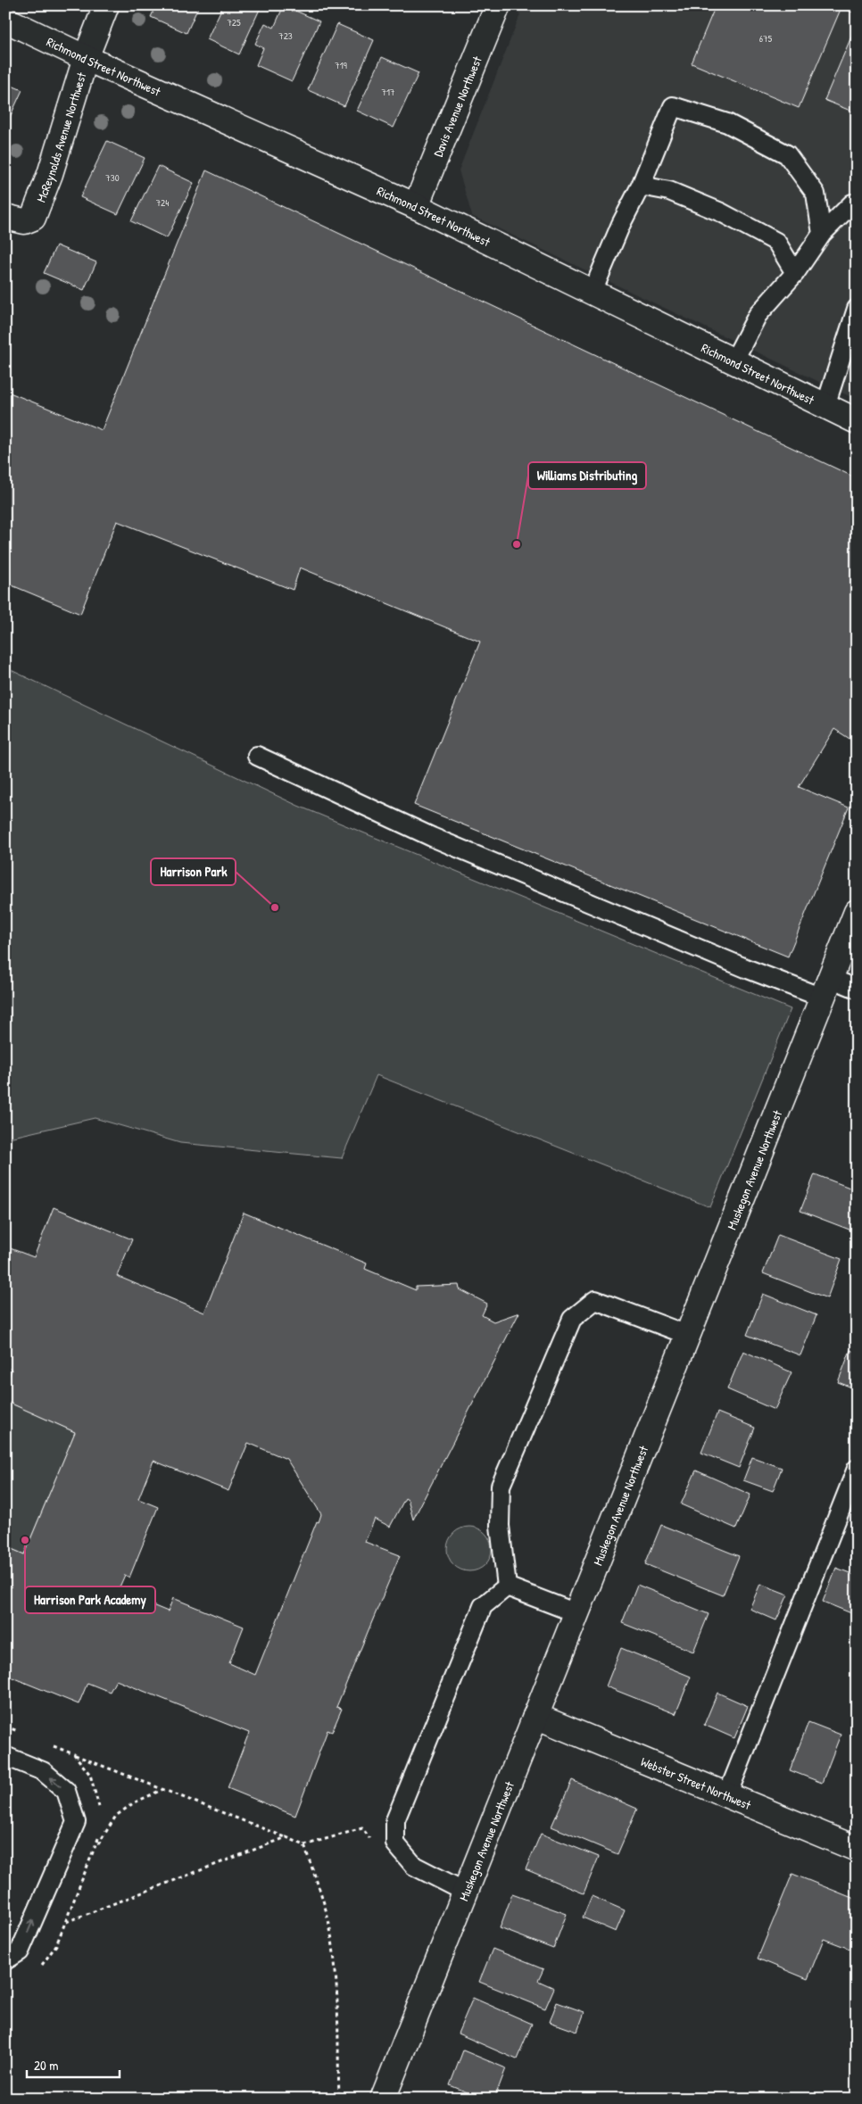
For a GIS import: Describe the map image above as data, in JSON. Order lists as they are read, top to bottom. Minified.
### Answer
{"streets":{"street":["Richmond Street Northwest","Davis Avenue Northwest","McReynolds Avenue Northwest","Muskegon Avenue Northwest","Webster Street Northwest"]},"crossings":[["Richmond Street Northwest","Davis Avenue Northwest"],["Richmond Street Northwest","McReynolds Avenue Northwest"],["Muskegon Avenue Northwest","Webster Street Northwest"]],"places":["Williams Distributing","Harrison Park","Harrison Park Academy"],"house_numbers":["725","723","675","719","717","730","724"],"scale_bar":"20 m"}
